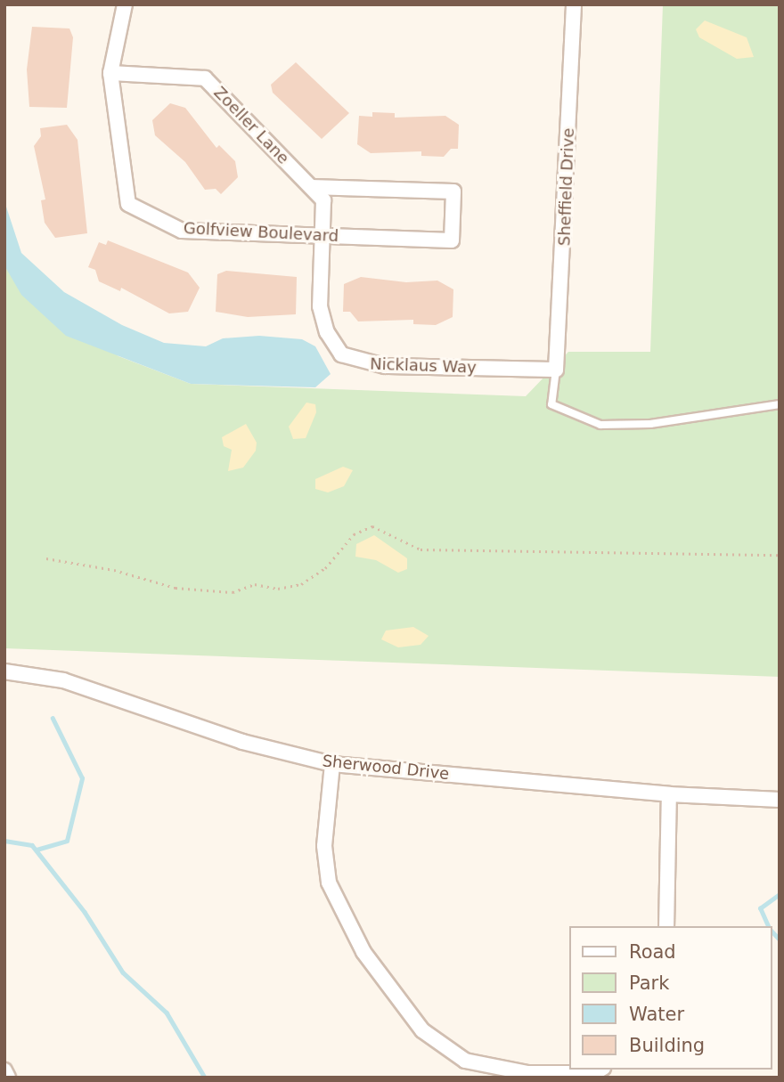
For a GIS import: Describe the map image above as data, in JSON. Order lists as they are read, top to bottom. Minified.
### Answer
{"streets":{"street":["Zoeller Lane","Sheffield Drive","Golfview Boulevard","Nicklaus Way","Sherwood Drive"]},"crossings":[["Zoeller Lane","Golfview Boulevard"],["Zoeller Lane","Nicklaus Way"],["Sheffield Drive","Nicklaus Way"],["Golfview Boulevard","Nicklaus Way"]],"legend":["Road","Park","Water","Building"]}
